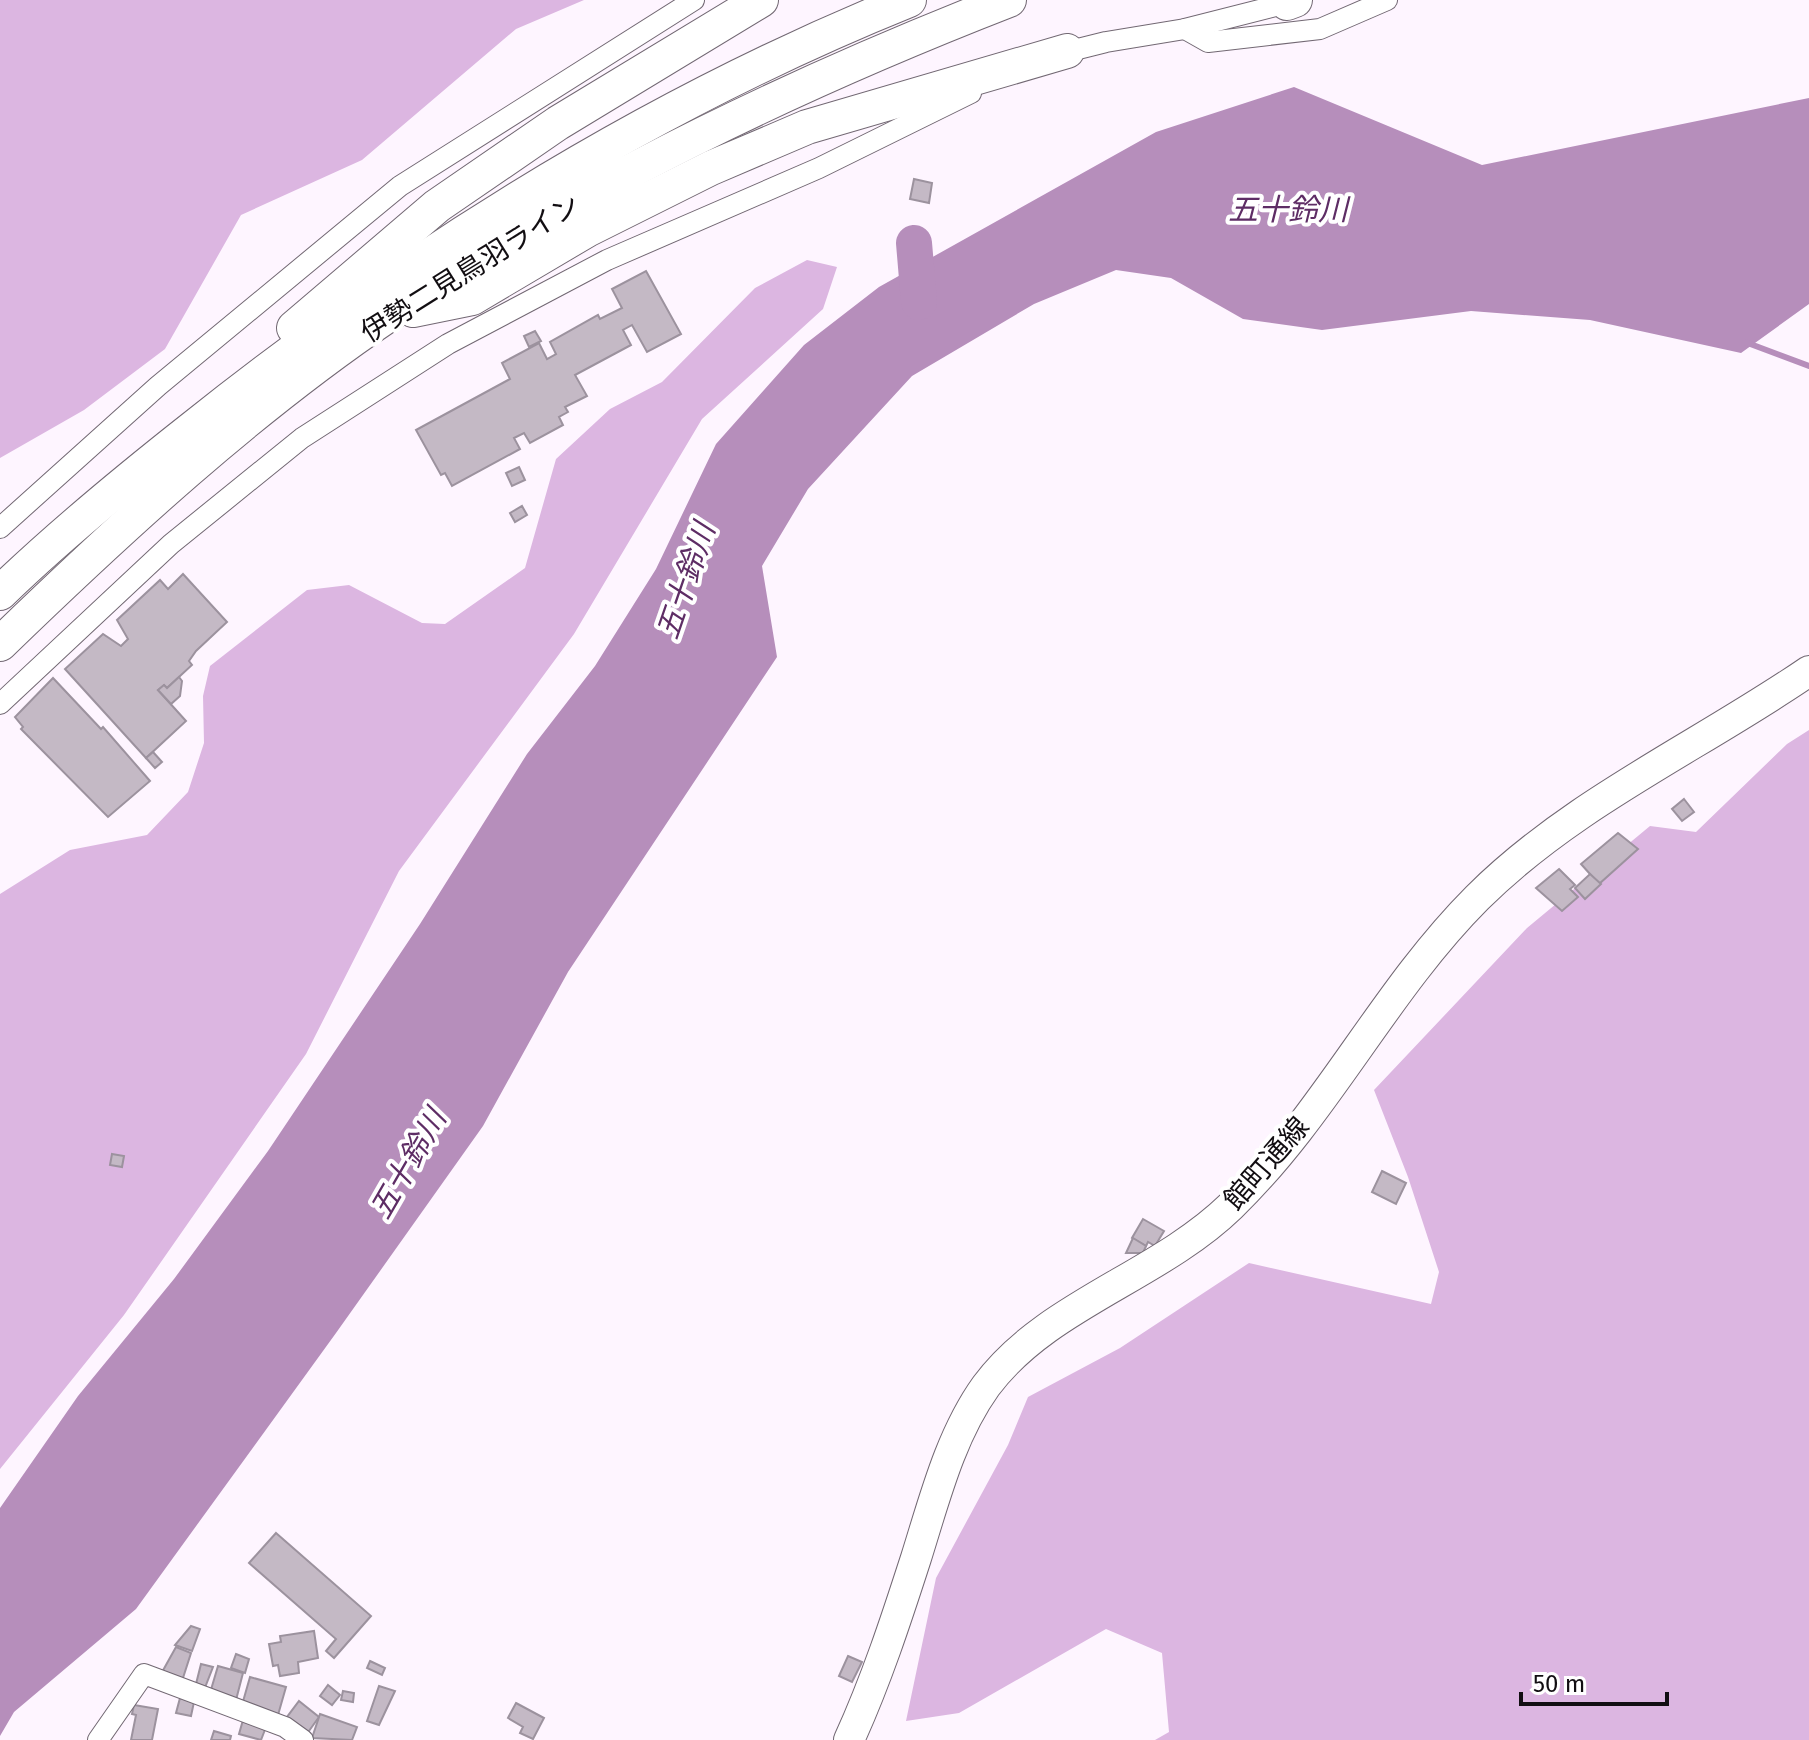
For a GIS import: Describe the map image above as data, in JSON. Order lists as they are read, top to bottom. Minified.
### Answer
{"streets":{"main road":["伊勢二見鳥羽ライン","館町通線"]},"water":["五十鈴川"],"scale_bar":"50 m"}
